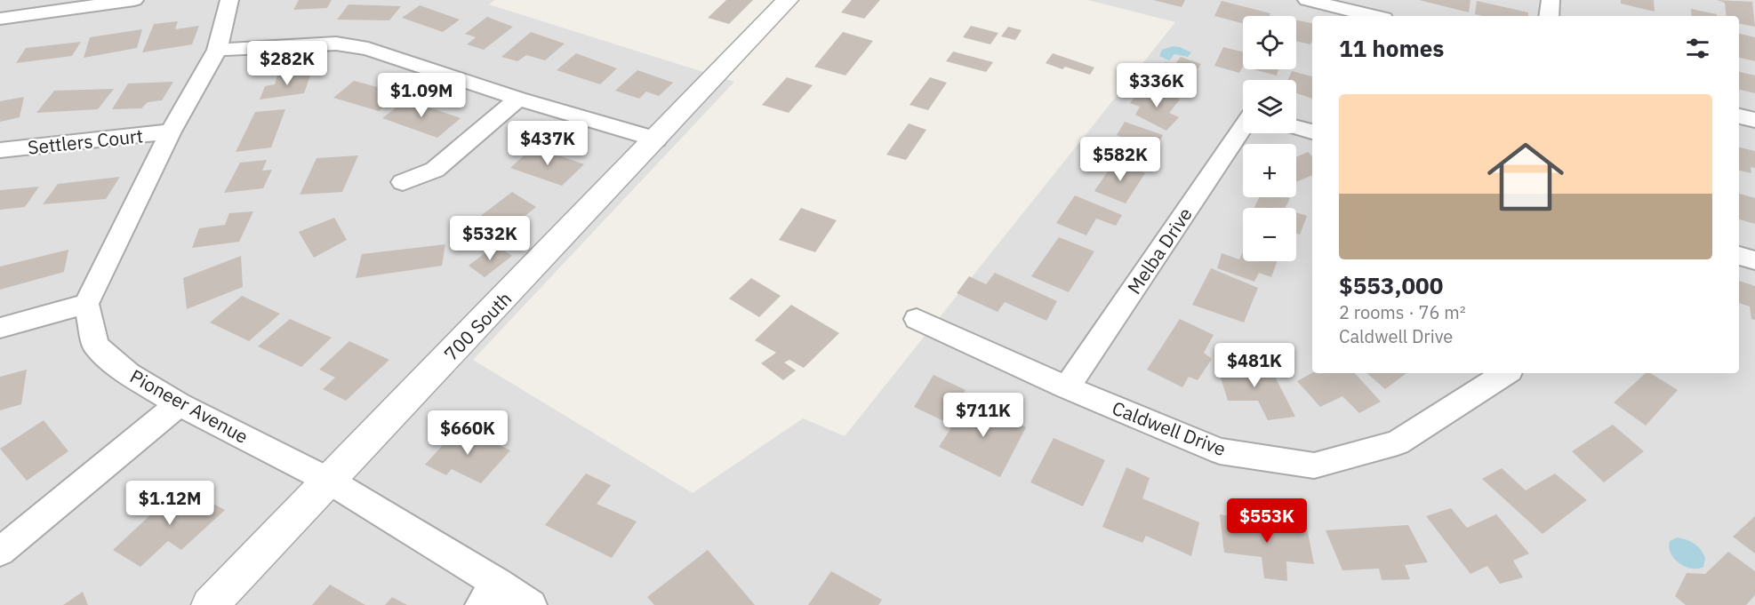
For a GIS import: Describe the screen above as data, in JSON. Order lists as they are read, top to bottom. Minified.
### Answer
{"streets":{"street":["Settlers Court","Melba Drive","700 South","Pioneer Avenue","Caldwell Drive"]},"crossings":[["Melba Drive","Caldwell Drive"],["700 South","Pioneer Avenue"]],"page":{"map_buttons":["+","−"],"heading":"11 homes","price":["$282K","$336K","$1.09M","$437K","$582K","$532K","$481K","$711K","$660K","$1.12M","$553K"],"list":[{"name":"$553,000","note":"2 rooms · 76 m² · Caldwell Drive"}]}}
